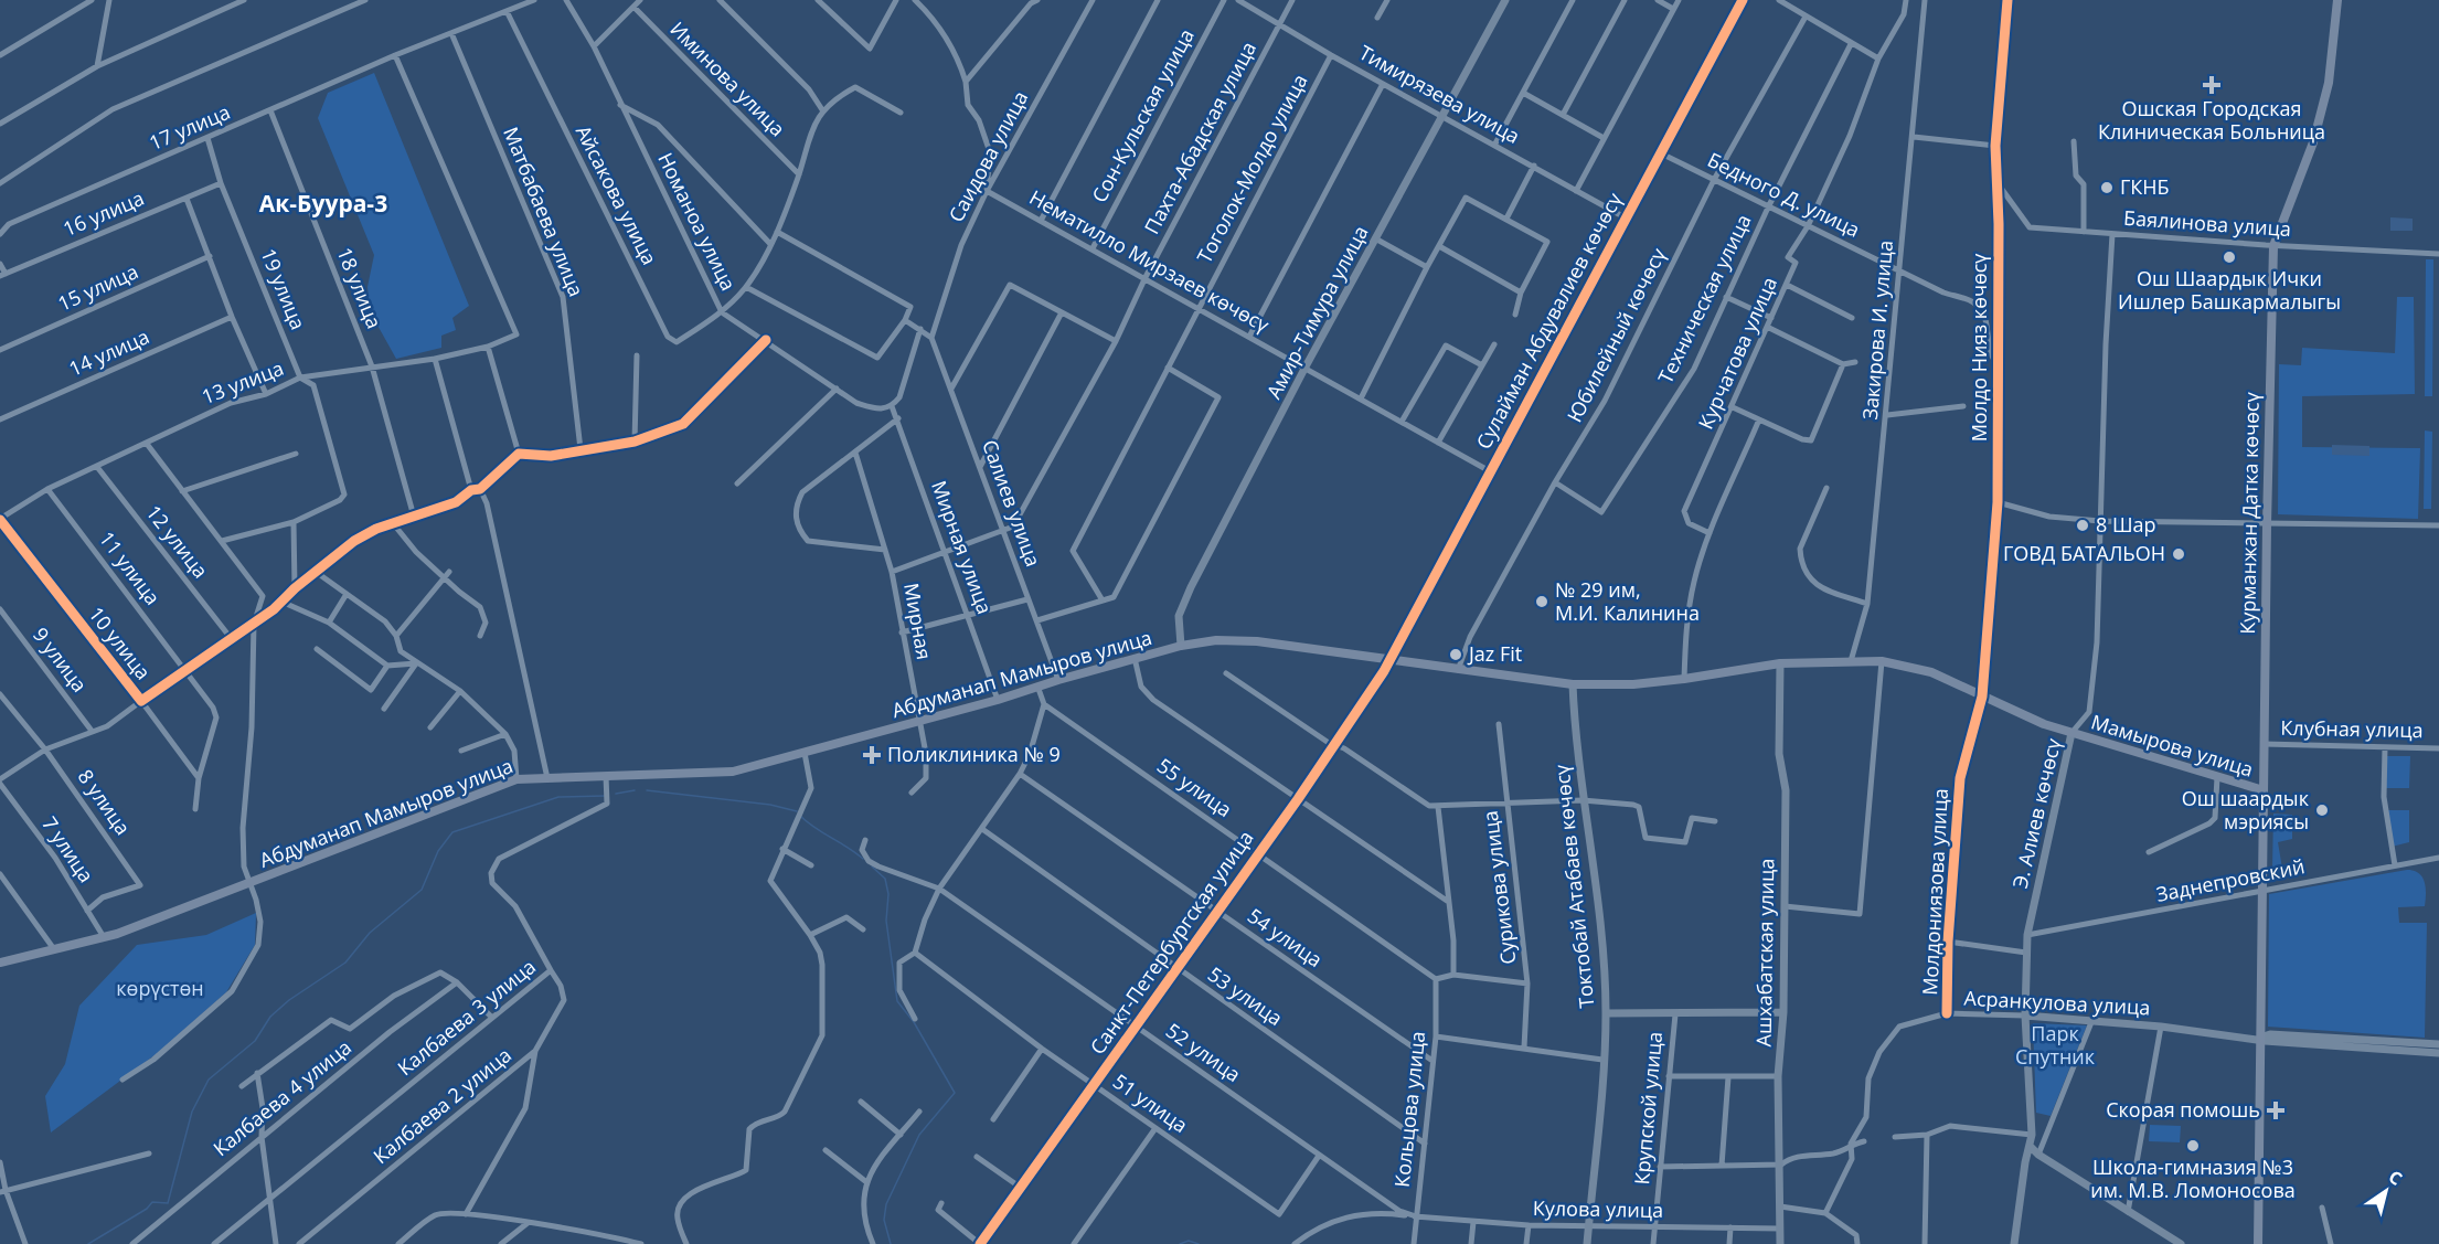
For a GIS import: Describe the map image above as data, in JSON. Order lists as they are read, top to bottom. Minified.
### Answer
{"streets":{"main road":["Курманжан Датка көчөсү","Абдуманап Мамыров улица","Мамырова улица"],"street":["Иминова улица","Тимирязева улица","Сон-Кульская улица","17 улица","Пахта-Абадская улица","Саидова улица","Тоголок-Молдо улица","Айсакова улица","Бедного Д. улица","Матбабаева улица","16 улица","Номаноа улица","Баялинова улица","Нематилло Мирзаев көчөсү","15 улица","18 улица","19 улица","Техническая улица","Амир-Тимура улица","Сулайман Абдувалиев көчөсү","Закирова И. улица","Юбилейный көчөсү","Молдо Нияз көчөсү","14 улица","Курчатова улица","13 улица","Салиев улица","12 улица","Мирная улица","11 улица","Мирная","10 улица","9 улица","Клубная улица","55 улица","8 улица","Э. Алиев көчөсү","7 улица","Заднепровский","Токтобай Атабаев көчөсү","Сурикова улица","Молдониязова улица","54 улица","Санкт-Петербургская улица","Ашхабатская улица","53 улица","Асранкулова улица","Калбаева 3 улица","52 улица","Калбаева 4 улица","51 улица","Калбаева 2 улица","Крупской улица","Кольцова улица","Кулова улица"]},"crossings":[["Тимирязева улица","Пахта-Абадская улица"],["Тимирязева улица","Тоголок-Молдо улица"],["Тимирязева улица","Амир-Тимура улица"],["Тимирязева улица","Сулайман Абдувалиев көчөсү"],["Сон-Кульская улица","Нематилло Мирзаев көчөсү"],["17 улица","Айсакова улица"],["17 улица","Матбабаева улица"],["17 улица","18 улица"],["17 улица","19 улица"],["17 улица","13 улица"],["Пахта-Абадская улица","Нематилло Мирзаев көчөсү"],["Пахта-Абадская улица","Салиев улица"],["Саидова улица","Нематилло Мирзаев көчөсү"],["Саидова улица","Салиев улица"],["Тоголок-Молдо улица","Нематилло Мирзаев көчөсү"],["Айсакова улица","Номаноа улица"],["Бедного Д. улица","Техническая улица"],["Бедного Д. улица","Сулайман Абдувалиев көчөсү"],["Бедного Д. улица","Закирова И. улица"],["Бедного Д. улица","Юбилейный көчөсү"],["Бедного Д. улица","Молдо Нияз көчөсү"],["Бедного Д. улица","Курчатова улица"],["16 улица","19 улица"],["Номаноа улица","Мирная улица"],["Баялинова улица","Молдо Нияз көчөсү"],["Баялинова улица","Курманжан Датка көчөсү"],["Баялинова улица","Э. Алиев көчөсү"],["Нематилло Мирзаев көчөсү","Амир-Тимура улица"],["Нематилло Мирзаев көчөсү","Сулайман Абдувалиев көчөсү"],["18 улица","13 улица"],["18 улица","10 улица"],["19 улица","13 улица"],["Техническая улица","Юбилейный көчөсү"],["Амир-Тимура улица","Абдуманап Мамыров улица"],["Сулайман Абдувалиев көчөсү","Абдуманап Мамыров улица"],["Сулайман Абдувалиев көчөсү","Санкт-Петербургская улица"],["Закирова И. улица","Абдуманап Мамыров улица"],["Юбилейный көчөсү","Абдуманап Мамыров улица"],["Молдо Нияз көчөсү","Абдуманап Мамыров улица"],["Молдо Нияз көчөсү","Молдониязова улица"],["13 улица","12 улица"],["13 улица","11 улица"],["13 улица","10 улица"],["Салиев улица","Абдуманап Мамыров улица"],["Курманжан Датка көчөсү","Клубная улица"],["Курманжан Датка көчөсү","Мамырова улица"],["Курманжан Датка көчөсү","Заднепровский"],["Курманжан Датка көчөсү","Асранкулова улица"],["12 улица","10 улица"],["Мирная улица","Абдуманап Мамыров улица"],["11 улица","10 улица"],["Мирная","Абдуманап Мамыров улица"],["Абдуманап Мамыров улица","Мамырова улица"],["Абдуманап Мамыров улица","Э. Алиев көчөсү"],["Абдуманап Мамыров улица","7 улица"],["Абдуманап Мамыров улица","Токтобай Атабаев көчөсү"],["Абдуманап Мамыров улица","Молдониязова улица"],["Абдуманап Мамыров улица","Санкт-Петербургская улица"],["Абдуманап Мамыров улица","Ашхабатская улица"],["Абдуманап Мамыров улица","Калбаева 3 улица"],["Мамырова улица","Э. Алиев көчөсү"],["55 улица","Санкт-Петербургская улица"],["55 улица","Кольцова улица"],["8 улица","7 улица"],["Э. Алиев көчөсү","Заднепровский"],["Э. Алиев көчөсү","Асранкулова улица"],["Токтобай Атабаев көчөсү","Кулова улица"],["Молдониязова улица","Асранкулова улица"],["54 улица","Санкт-Петербургская улица"],["54 улица","Кольцова улица"],["Санкт-Петербургская улица","53 улица"],["Санкт-Петербургская улица","52 улица"],["Санкт-Петербургская улица","51 улица"],["Ашхабатская улица","Кулова улица"],["53 улица","Кольцова улица"],["Калбаева 3 улица","Калбаева 2 улица"],["52 улица","51 улица"],["52 улица","Кольцова улица"],["52 улица","Кулова улица"],["Крупской улица","Кулова улица"],["Кольцова улица","Кулова улица"]],"districts":["Ак-Буура-3"],"parks":["көрүстөн","Парк Спутник"],"places":{"health":["Ошская Городская Клиническая Больница","Поликлиника № 9","Скорая помошь"],"other":["ГКНБ","Ош Шаардык Ички Ишлер Башкармалыгы","8 Шар","ГОВД БАТАЛЬОН","№ 29 им, М.И. Калинина","Jaz Fit","Ош шаардык мэриясы","Школа-гимназия №3 им. М.В. Ломоносова"]},"north":"top right"}
